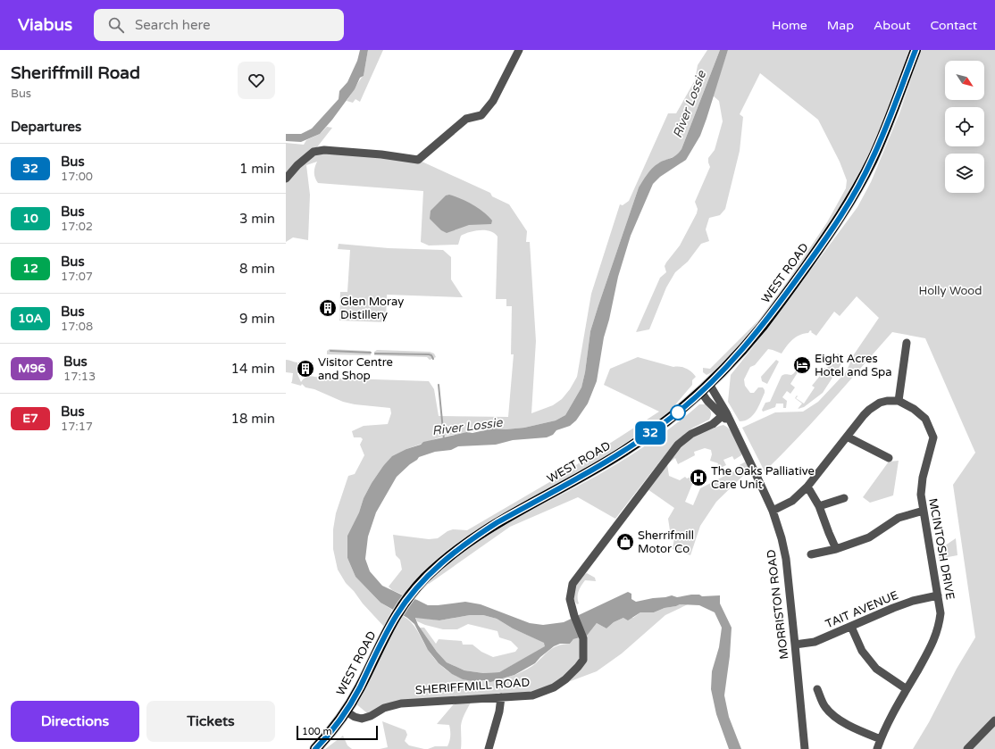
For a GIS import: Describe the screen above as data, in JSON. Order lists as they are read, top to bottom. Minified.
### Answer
{"streets":{"highway":["WEST ROAD"],"street":["MCINTOSH DRIVE","MORRISTON ROAD","TAIT AVENUE","SHERIFFMILL ROAD"]},"crossings":[["WEST ROAD","MORRISTON ROAD"],["WEST ROAD","SHERIFFMILL ROAD"],["MCINTOSH DRIVE","TAIT AVENUE"],["MORRISTON ROAD","TAIT AVENUE"],["MORRISTON ROAD","SHERIFFMILL ROAD"]],"water":["River Lossie"],"parks":["Holly Wood"],"places":{"building":["Glen Moray Distillery","Visitor Centre and Shop"],"hotel":["Eight Acres Hotel and Spa"],"hospital":["The Oaks Palliative Care Unit"],"shop":["Sherrifmill Motor Co"]},"lines":["bus line 32"],"scale_bar":"100 m","north":"bottom right","page":{"header":"Viabus","search":"Search here","nav":["Home","Map","About","Contact"],"heading":[["Sheriffmill Road","Bus"],"Departures"],"on_map":"32","list":[{"mark":"32","name":"Bus","note":"17:00","value":"1 min"},{"mark":"10","name":"Bus","note":"17:02","value":"3 min"},{"mark":"12","name":"Bus","note":"17:07","value":"8 min"},{"mark":"10A","name":"Bus","note":"17:08","value":"9 min"},{"mark":"M96","name":"Bus","note":"17:13","value":"14 min"},{"mark":"E7","name":"Bus","note":"17:17","value":"18 min"}],"buttons":["Directions","Tickets"],"scale":"100 m"}}
